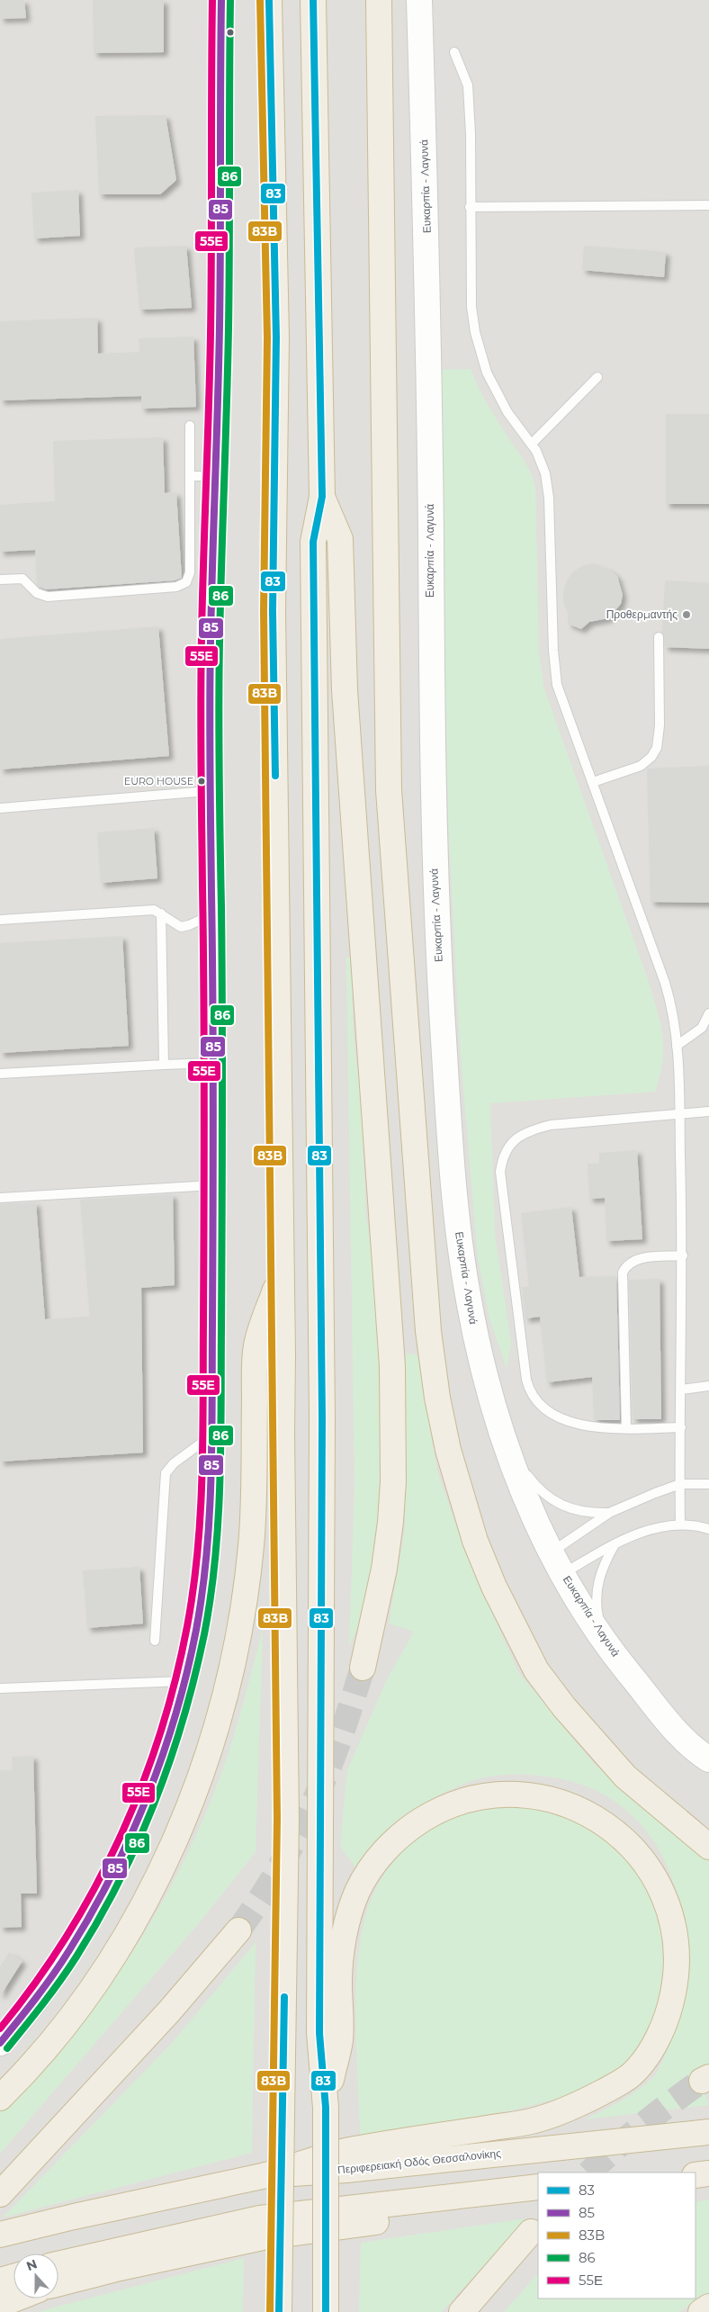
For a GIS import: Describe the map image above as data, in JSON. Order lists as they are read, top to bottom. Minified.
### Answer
{"streets":{"highway":["Περιφερειακή Οδός Θεσσαλονίκης"],"street":["Ευκαρπία - Λαγυνά"]},"places":["Προθερμαντής","EURO HOUSE"],"lines":["transit line 83","transit line 85","transit line 83B","transit line 86","transit line 55Ε"],"legend":["83","85","83B","86","55Ε"],"north":"top"}
